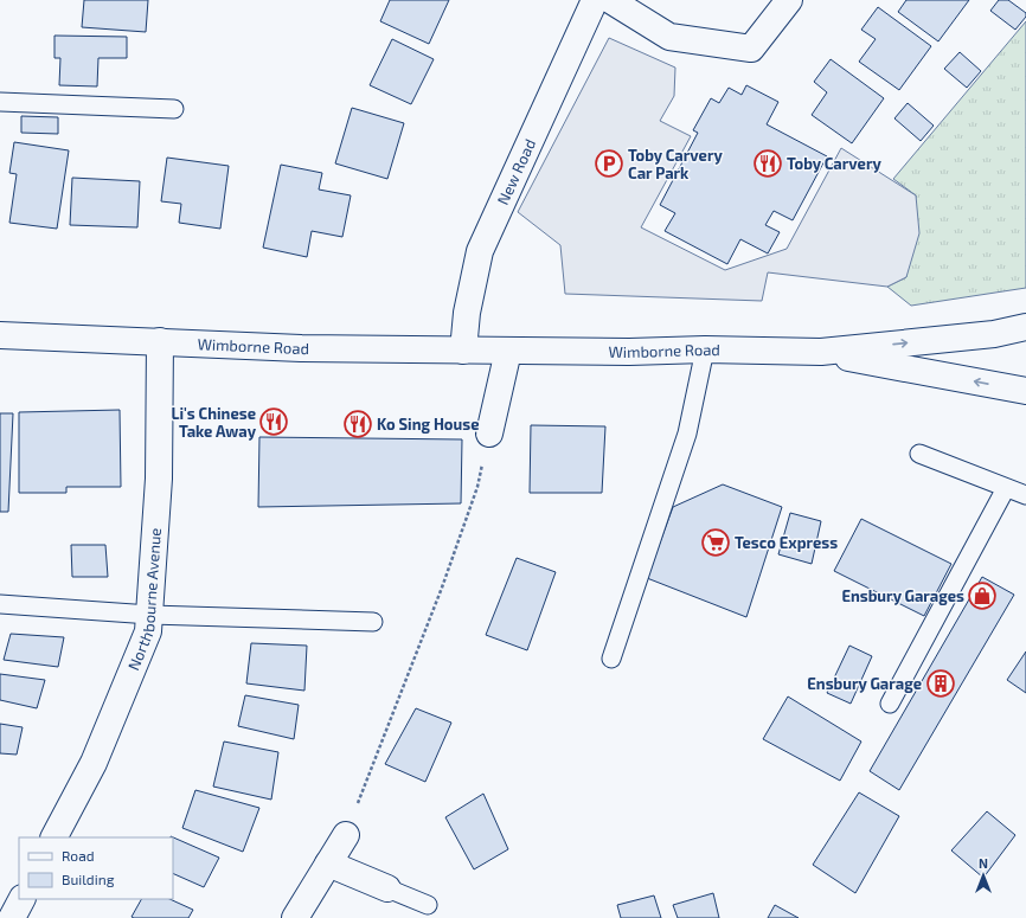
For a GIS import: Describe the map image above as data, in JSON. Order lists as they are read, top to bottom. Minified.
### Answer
{"streets":{"street":["New Road","Wimborne Road","Northbourne Avenue"]},"crossings":[["New Road","Wimborne Road"],["Wimborne Road","Northbourne Avenue"]],"places":{"parking":["Toby Carvery Car Park"],"restaurant":["Toby Carvery","Li's Chinese Take Away","Ko Sing House"],"supermarket":["Tesco Express"],"shop":["Ensbury Garages"],"building":["Ensbury Garage"]},"legend":["Road","Building"],"north":"top"}
